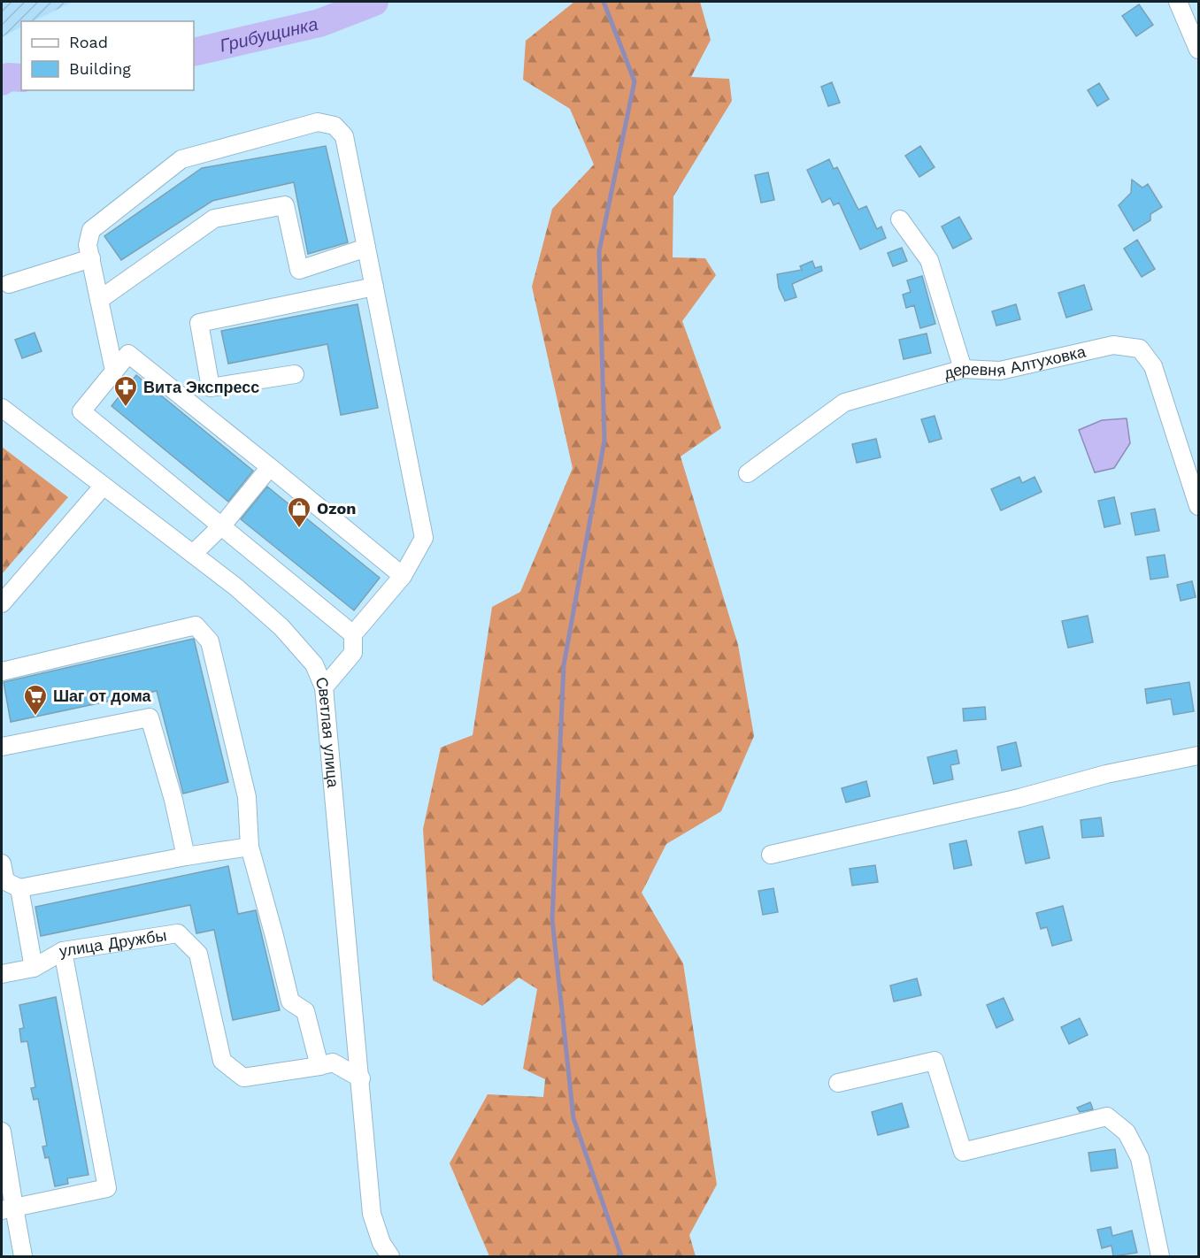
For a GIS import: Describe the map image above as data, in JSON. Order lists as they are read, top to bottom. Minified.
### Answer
{"streets":{"street":["деревня Алтуховка","Светлая улица","улица Дружбы"]},"water":["Грибущинка"],"places":{"pharmacy":["Вита Экспресс"],"shop":["Ozon"],"supermarket":["Шаг от дома"]},"legend":["Road","Building"]}
